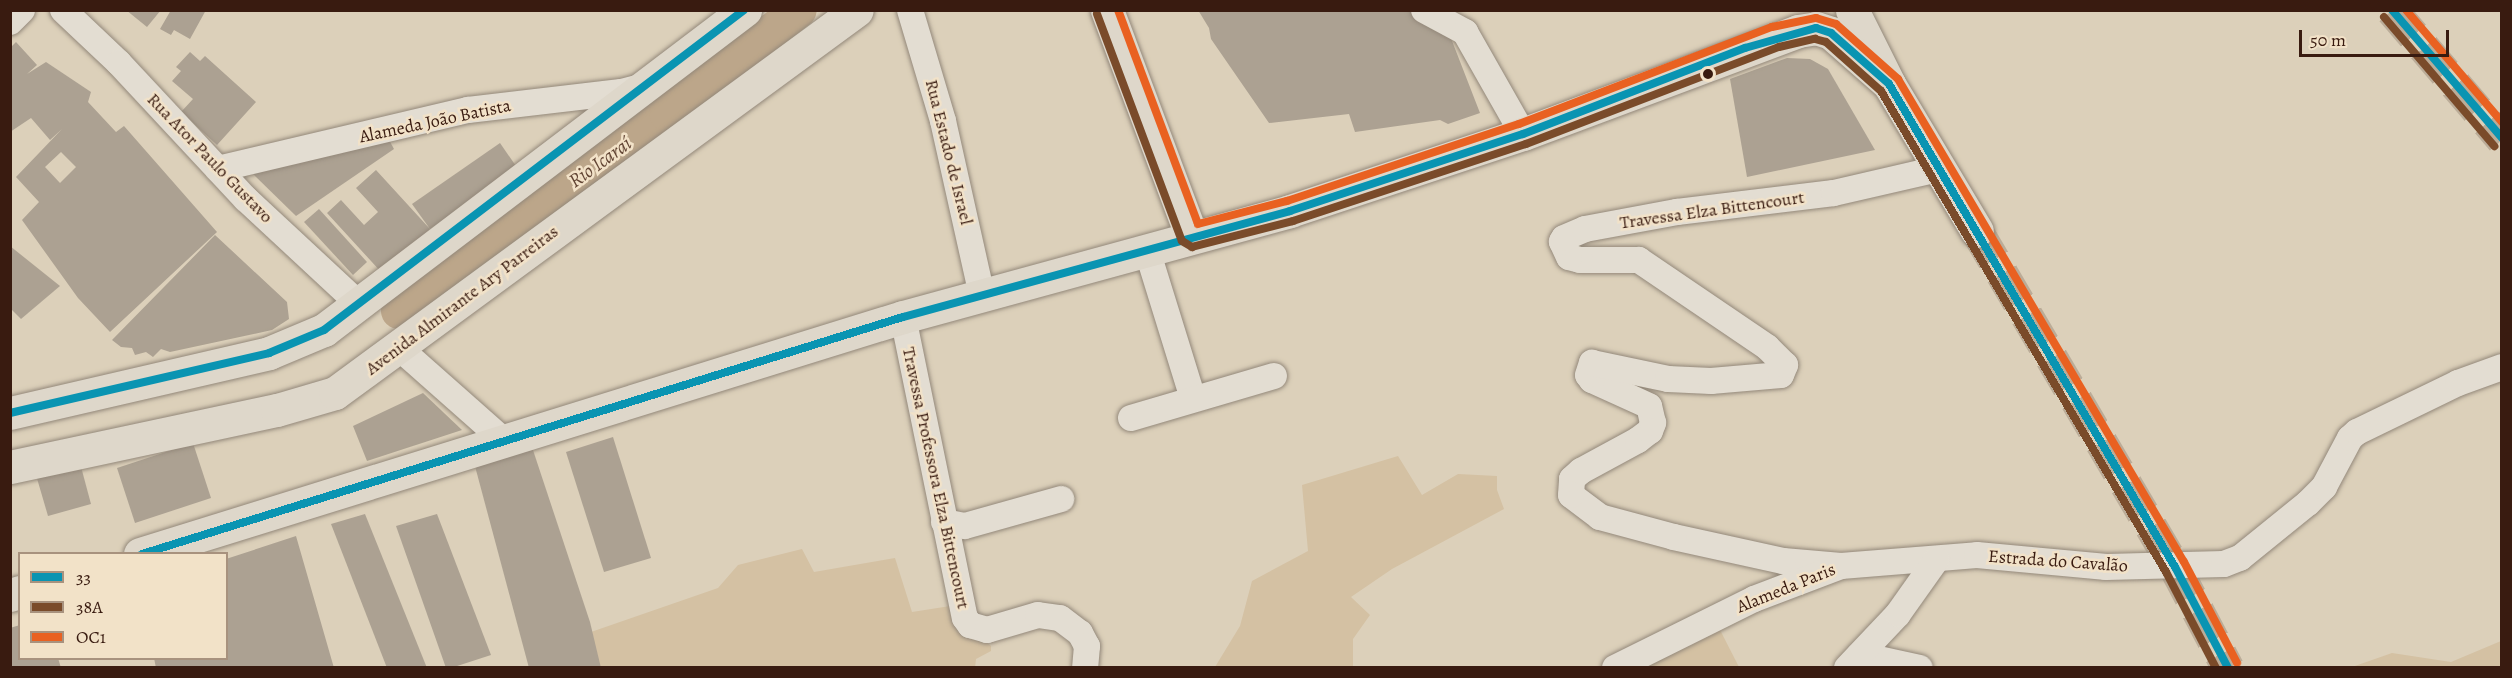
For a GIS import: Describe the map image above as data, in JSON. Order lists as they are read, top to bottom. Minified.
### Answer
{"streets":{"main road":["Avenida Almirante Ary Parreiras"],"street":["Alameda João Batista","Rua Estado de Israel","Rua Ator Paulo Gustavo","Travessa Elza Bittencourt","Travessa Professora Elza Bittencourt","Estrada do Cavalão","Alameda Paris"]},"crossings":[["Alameda João Batista","Rua Ator Paulo Gustavo"],["Travessa Elza Bittencourt","Alameda Paris"],["Estrada do Cavalão","Alameda Paris"]],"water":["Rio Icaraí"],"lines":["transit line 33","transit line OC1","transit line 38A"],"legend":["33","38A","OC1"],"scale_bar":"50 m"}
